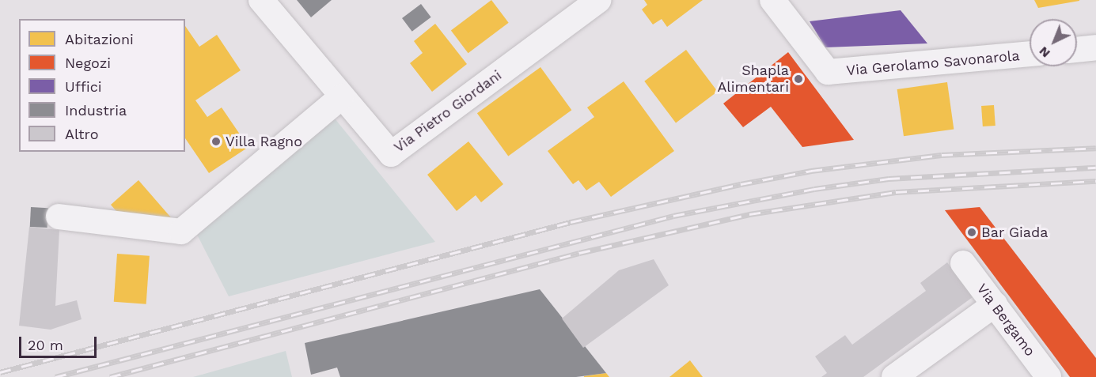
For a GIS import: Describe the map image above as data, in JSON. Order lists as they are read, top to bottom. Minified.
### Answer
{"streets":{"street":["Via Gerolamo Savonarola","Via Pietro Giordani","Via Bergamo"]},"places":["Shapla Alimentari","Villa Ragno","Bar Giada"],"legend":["Abitazioni","Negozi","Uffici","Industria","Altro"],"scale_bar":"20 m","north":"bottom left"}
